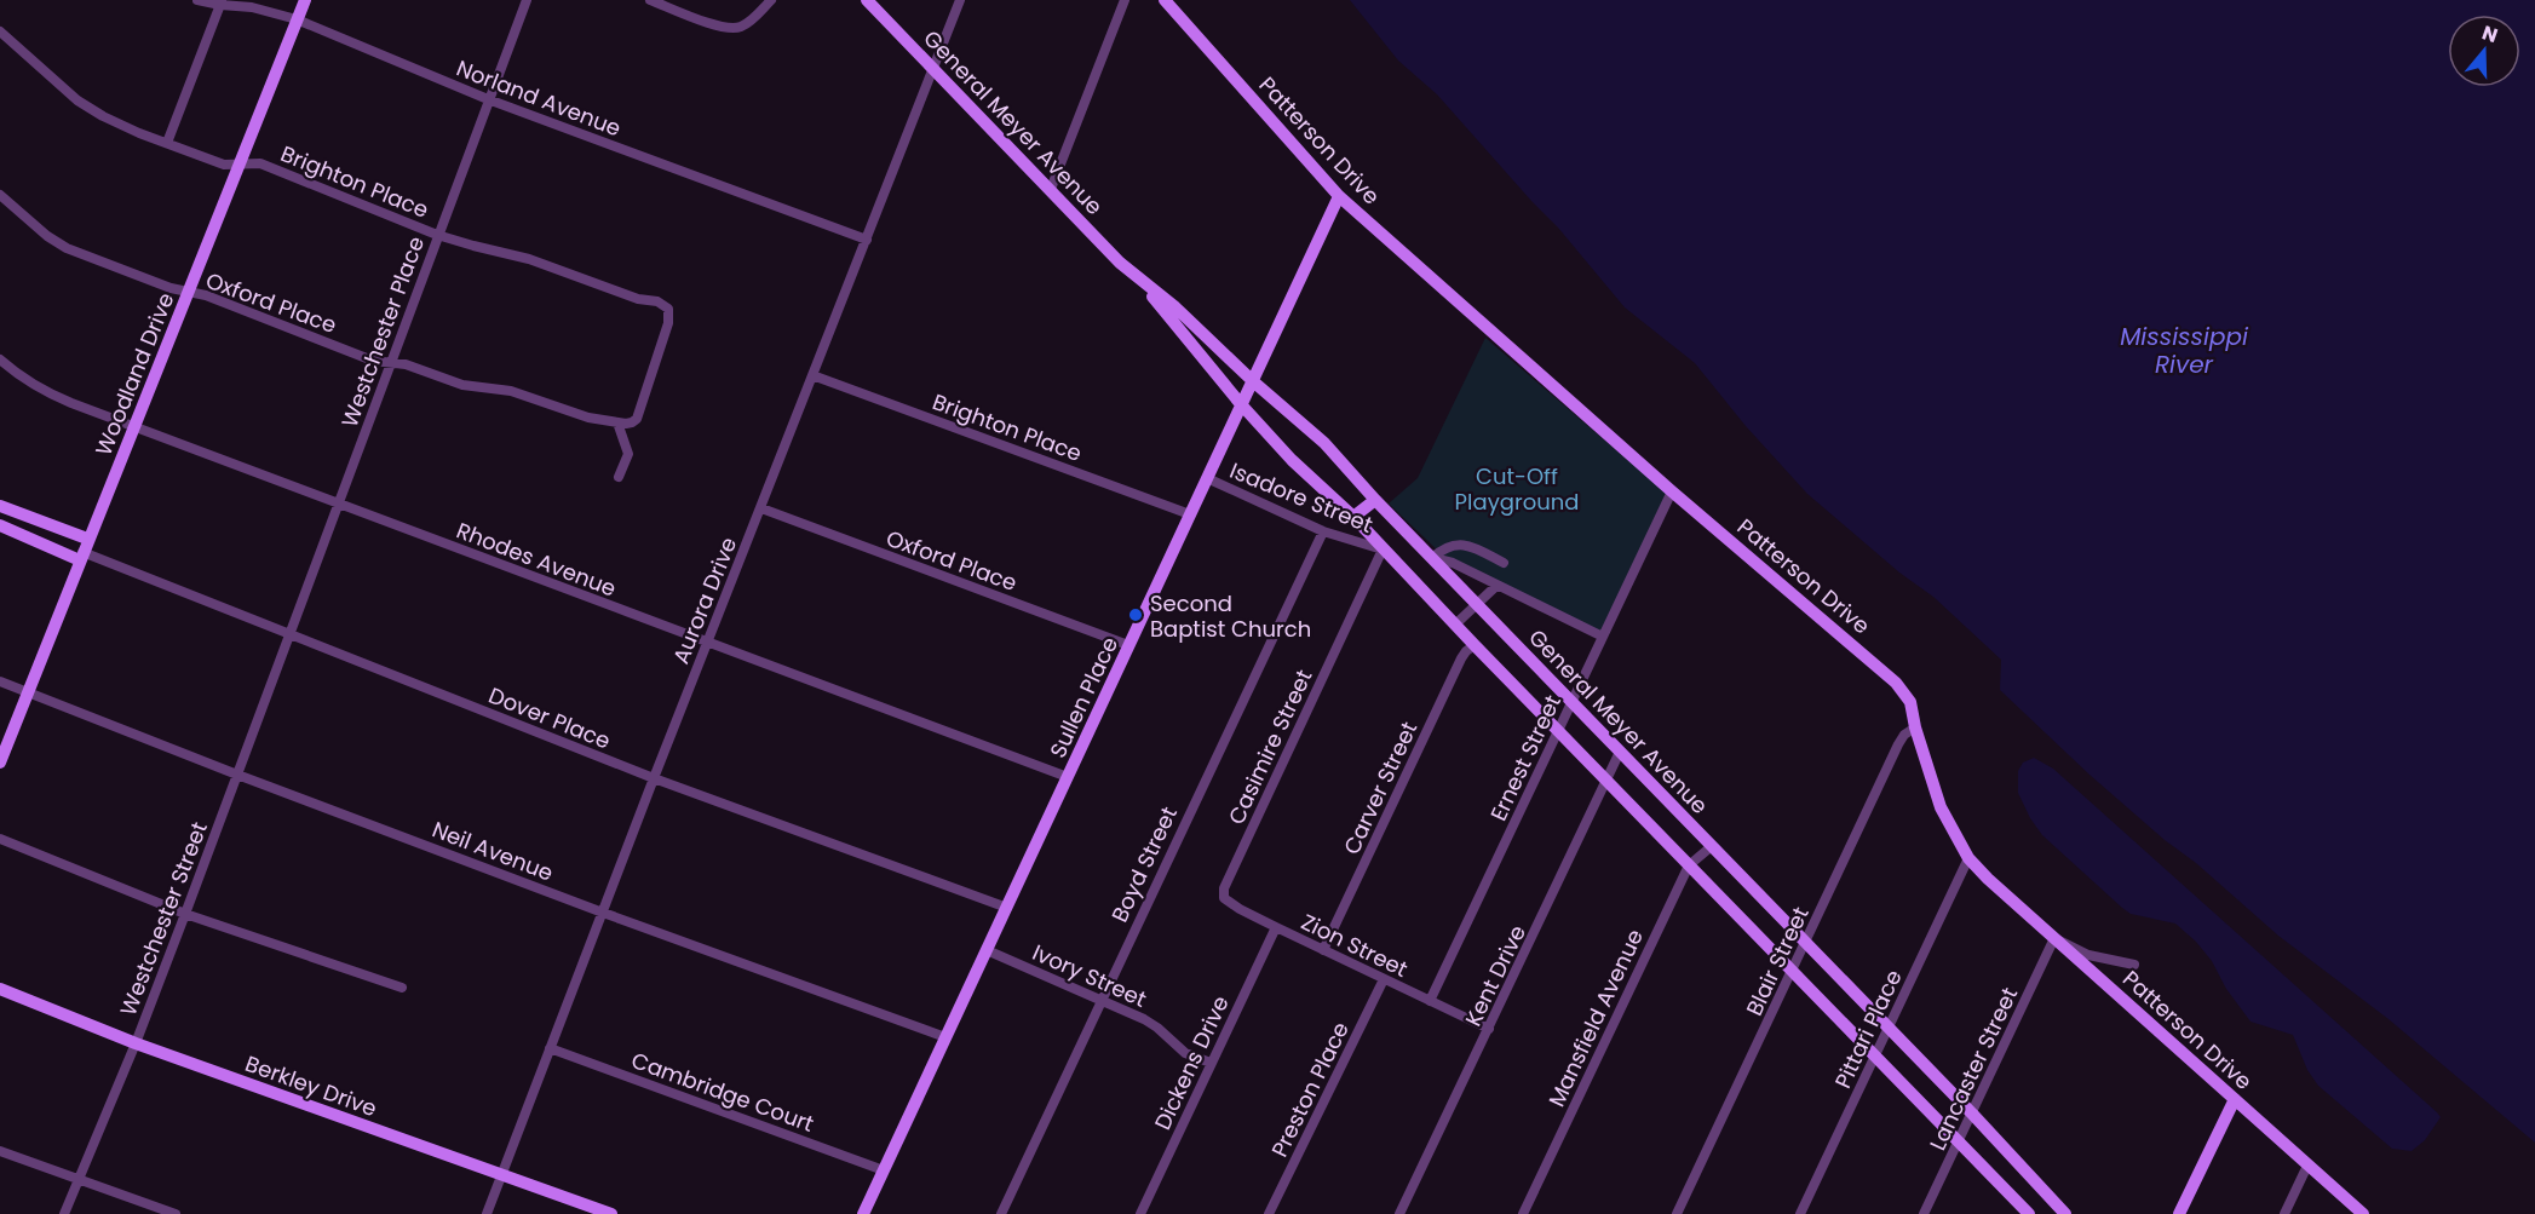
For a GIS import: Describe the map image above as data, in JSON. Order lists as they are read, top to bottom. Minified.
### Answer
{"streets":{"street":["Norland Avenue","General Meyer Avenue","Patterson Drive","Brighton Place","Oxford Place","Westchester Place","Woodland Drive","Isadore Street","Rhodes Avenue","Aurora Drive","Sullen Place","Dover Place","Casimire Street","Ernest Street","Carver Street","Neil Avenue","Boyd Street","Westchester Street","Zion Street","Blair Street","Ivory Street","Kent Drive","Mansfield Avenue","Pittari Place","Dickens Drive","Lancaster Street","Berkley Drive","Preston Place","Cambridge Court"]},"crossings":[["Norland Avenue","Westchester Place"],["Norland Avenue","Woodland Drive"],["Norland Avenue","Aurora Drive"],["General Meyer Avenue","Isadore Street"],["General Meyer Avenue","Aurora Drive"],["General Meyer Avenue","Sullen Place"],["General Meyer Avenue","Casimire Street"],["General Meyer Avenue","Ernest Street"],["General Meyer Avenue","Carver Street"],["General Meyer Avenue","Blair Street"],["General Meyer Avenue","Kent Drive"],["General Meyer Avenue","Mansfield Avenue"],["General Meyer Avenue","Pittari Place"],["General Meyer Avenue","Lancaster Street"],["Patterson Drive","Sullen Place"],["Patterson Drive","Ernest Street"],["Patterson Drive","Blair Street"],["Patterson Drive","Pittari Place"],["Patterson Drive","Lancaster Street"],["Brighton Place","Oxford Place"],["Brighton Place","Westchester Place"],["Brighton Place","Woodland Drive"],["Brighton Place","Aurora Drive"],["Brighton Place","Sullen Place"],["Oxford Place","Westchester Place"],["Oxford Place","Woodland Drive"],["Oxford Place","Aurora Drive"],["Oxford Place","Sullen Place"],["Westchester Place","Rhodes Avenue"],["Westchester Place","Dover Place"],["Westchester Place","Westchester Street"],["Woodland Drive","Rhodes Avenue"],["Woodland Drive","Dover Place"],["Woodland Drive","Neil Avenue"],["Isadore Street","Sullen Place"],["Isadore Street","Casimire Street"],["Isadore Street","Boyd Street"],["Rhodes Avenue","Aurora Drive"],["Rhodes Avenue","Sullen Place"],["Aurora Drive","Dover Place"],["Aurora Drive","Neil Avenue"],["Aurora Drive","Berkley Drive"],["Aurora Drive","Cambridge Court"],["Sullen Place","Dover Place"],["Sullen Place","Neil Avenue"],["Sullen Place","Ivory Street"],["Sullen Place","Cambridge Court"],["Dover Place","Westchester Street"],["Casimire Street","Zion Street"],["Ernest Street","Zion Street"],["Carver Street","Zion Street"],["Neil Avenue","Westchester Street"],["Boyd Street","Ivory Street"],["Westchester Street","Berkley Drive"],["Zion Street","Kent Drive"],["Zion Street","Dickens Drive"],["Zion Street","Preston Place"],["Ivory Street","Dickens Drive"]],"water":["Mississippi River"],"parks":["Cut-Off Playground"],"places":["Second Baptist Church"],"north":"top"}
